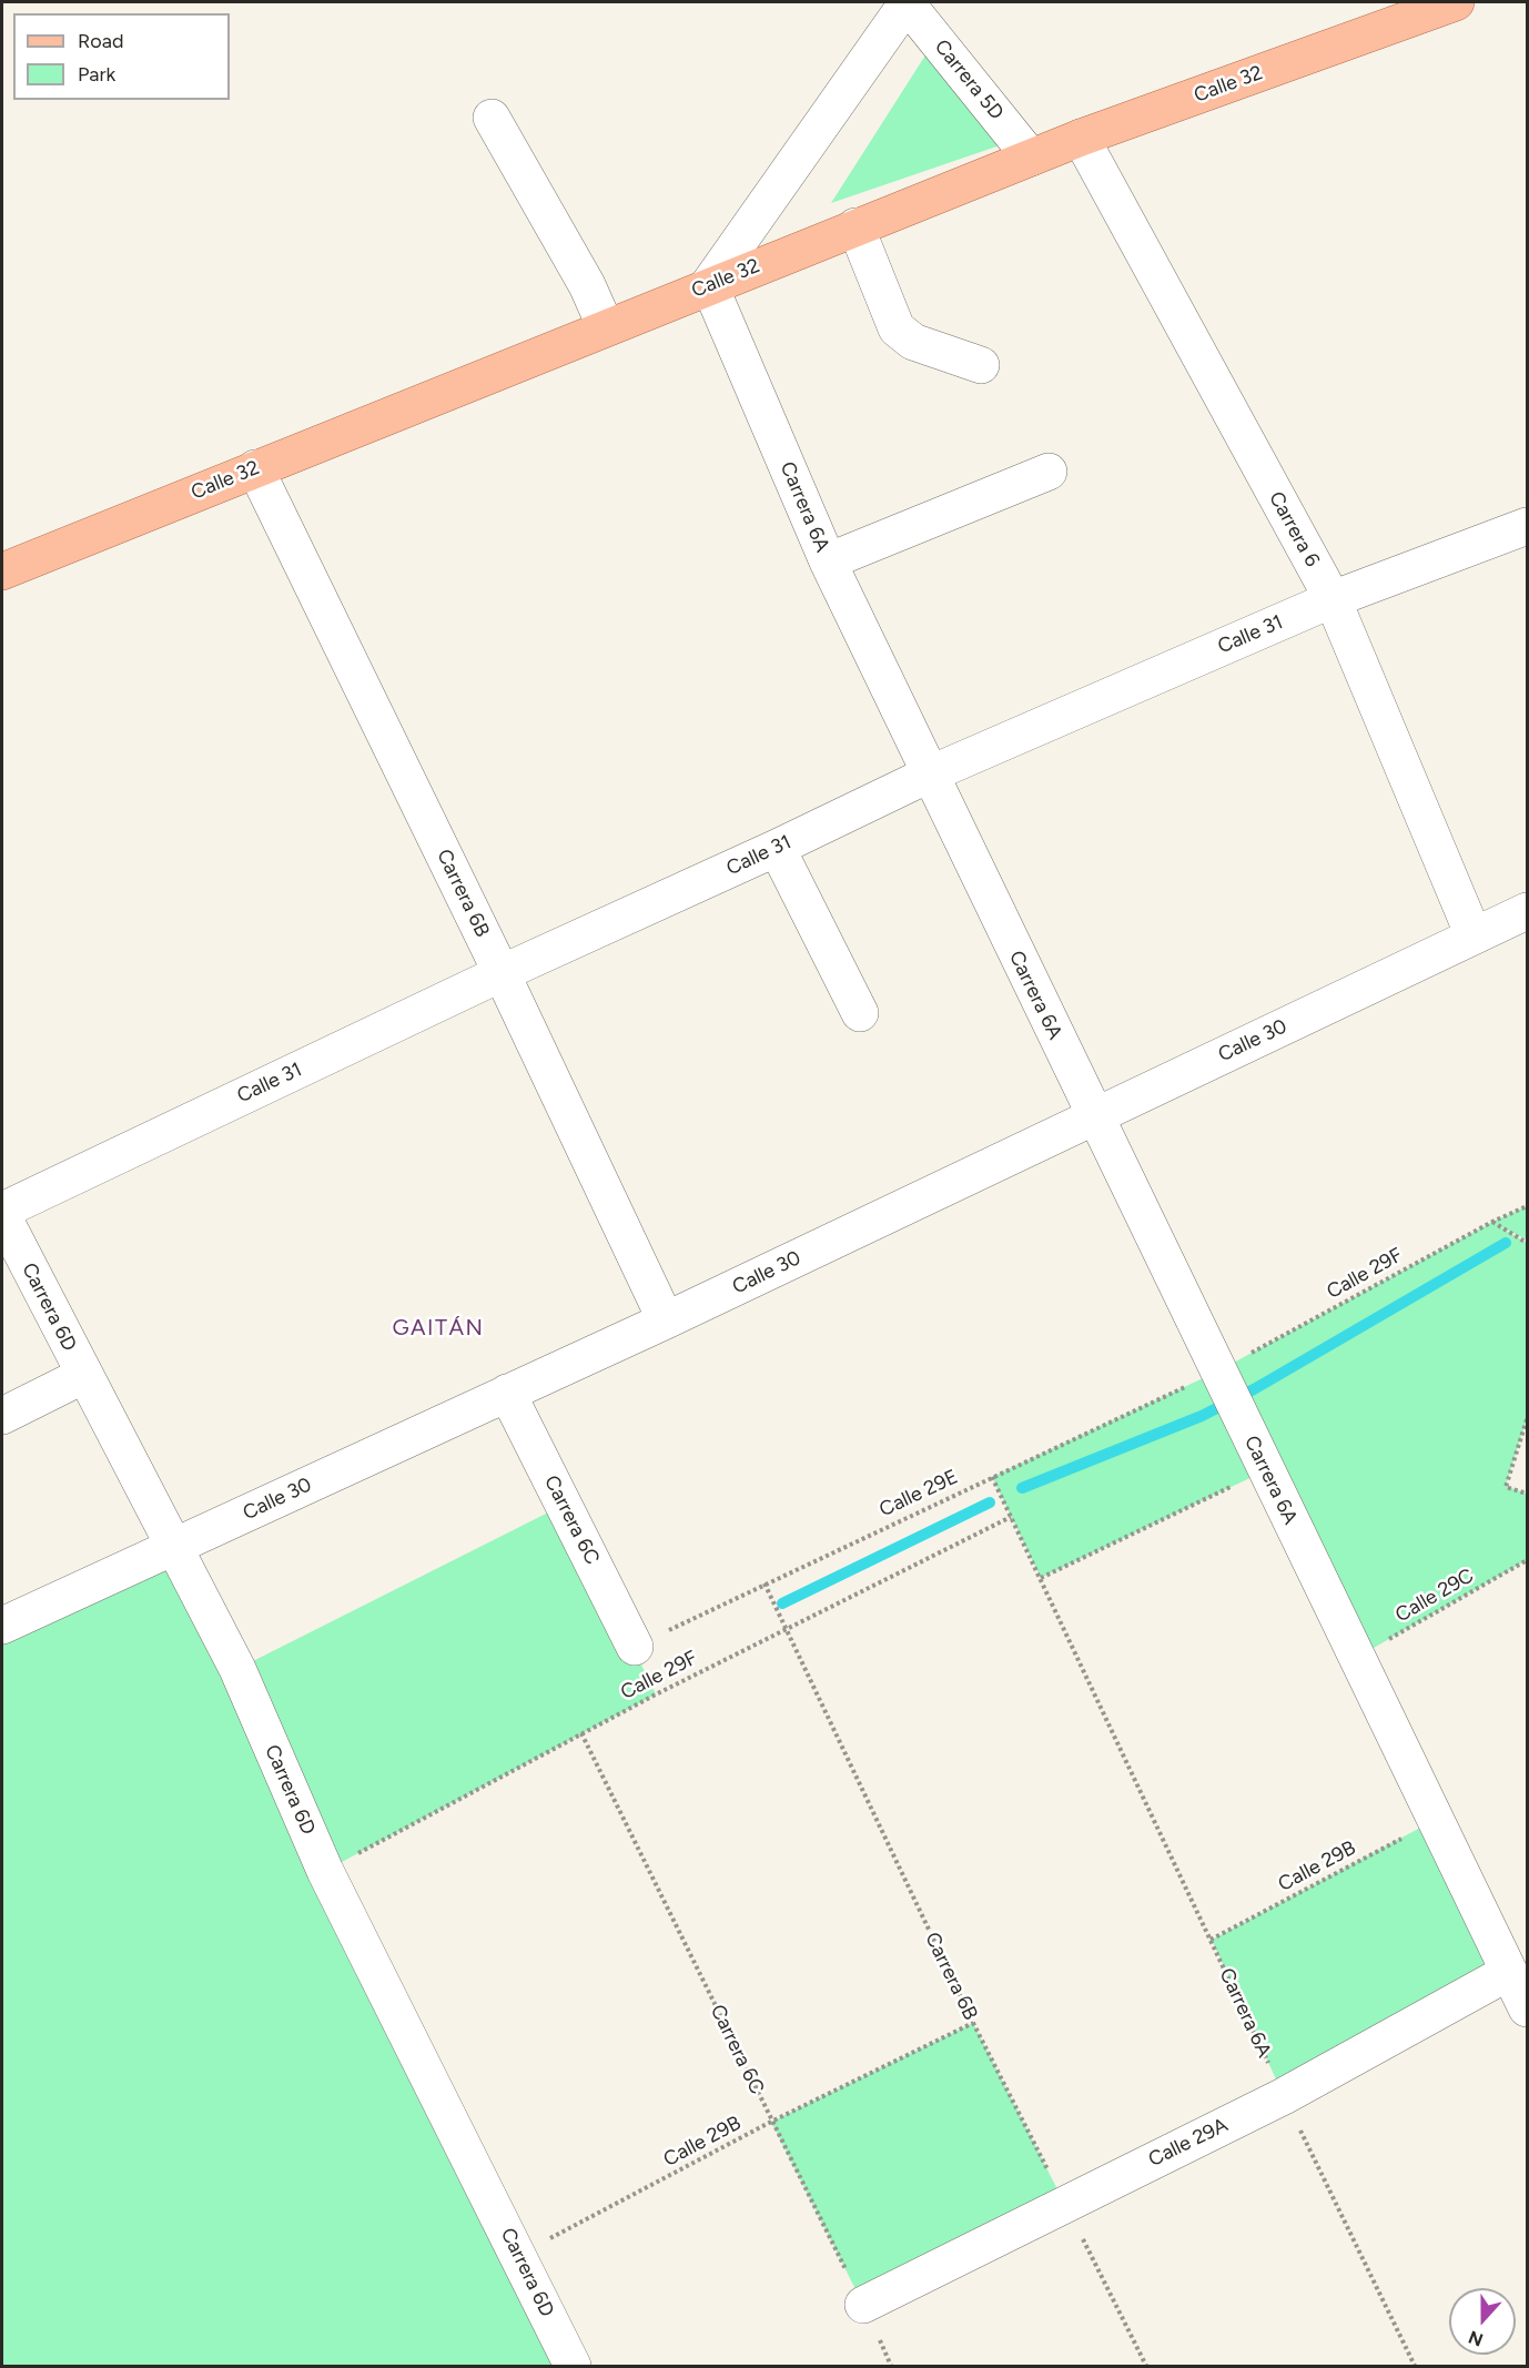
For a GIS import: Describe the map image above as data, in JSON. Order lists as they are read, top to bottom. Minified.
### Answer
{"streets":{"main road":["Calle 32"],"street":["Carrera 5D","Carrera 6A","Carrera 6","Calle 31","Carrera 6B","Calle 30","Carrera 6D","Carrera 6C","Calle 29A"],"path":["Calle 29F","Calle 29E","Calle 29C","Calle 29B"]},"crossings":[["Carrera 5D","Calle 32"],["Calle 32","Carrera 6A"],["Calle 32","Carrera 6"],["Calle 32","Carrera 6B"],["Carrera 6A","Calle 31"],["Carrera 6A","Calle 30"],["Carrera 6A","Calle 29F"],["Carrera 6A","Calle 29E"],["Carrera 6A","Calle 29C"],["Carrera 6A","Calle 29B"],["Carrera 6A","Calle 29A"],["Carrera 6","Calle 31"],["Carrera 6","Calle 30"],["Calle 31","Carrera 6B"],["Calle 31","Carrera 6D"],["Carrera 6B","Calle 30"],["Carrera 6B","Calle 29F"],["Carrera 6B","Calle 29E"],["Carrera 6B","Calle 29B"],["Carrera 6B","Calle 29A"],["Calle 30","Carrera 6D"],["Calle 30","Carrera 6C"],["Calle 29F","Carrera 6D"],["Calle 29F","Calle 29E"],["Calle 29F","Carrera 6C"],["Carrera 6D","Calle 29B"],["Calle 29E","Carrera 6C"],["Carrera 6C","Calle 29B"],["Carrera 6C","Calle 29A"]],"districts":["GAITÁN"],"legend":["Road","Park"],"north":"bottom"}
